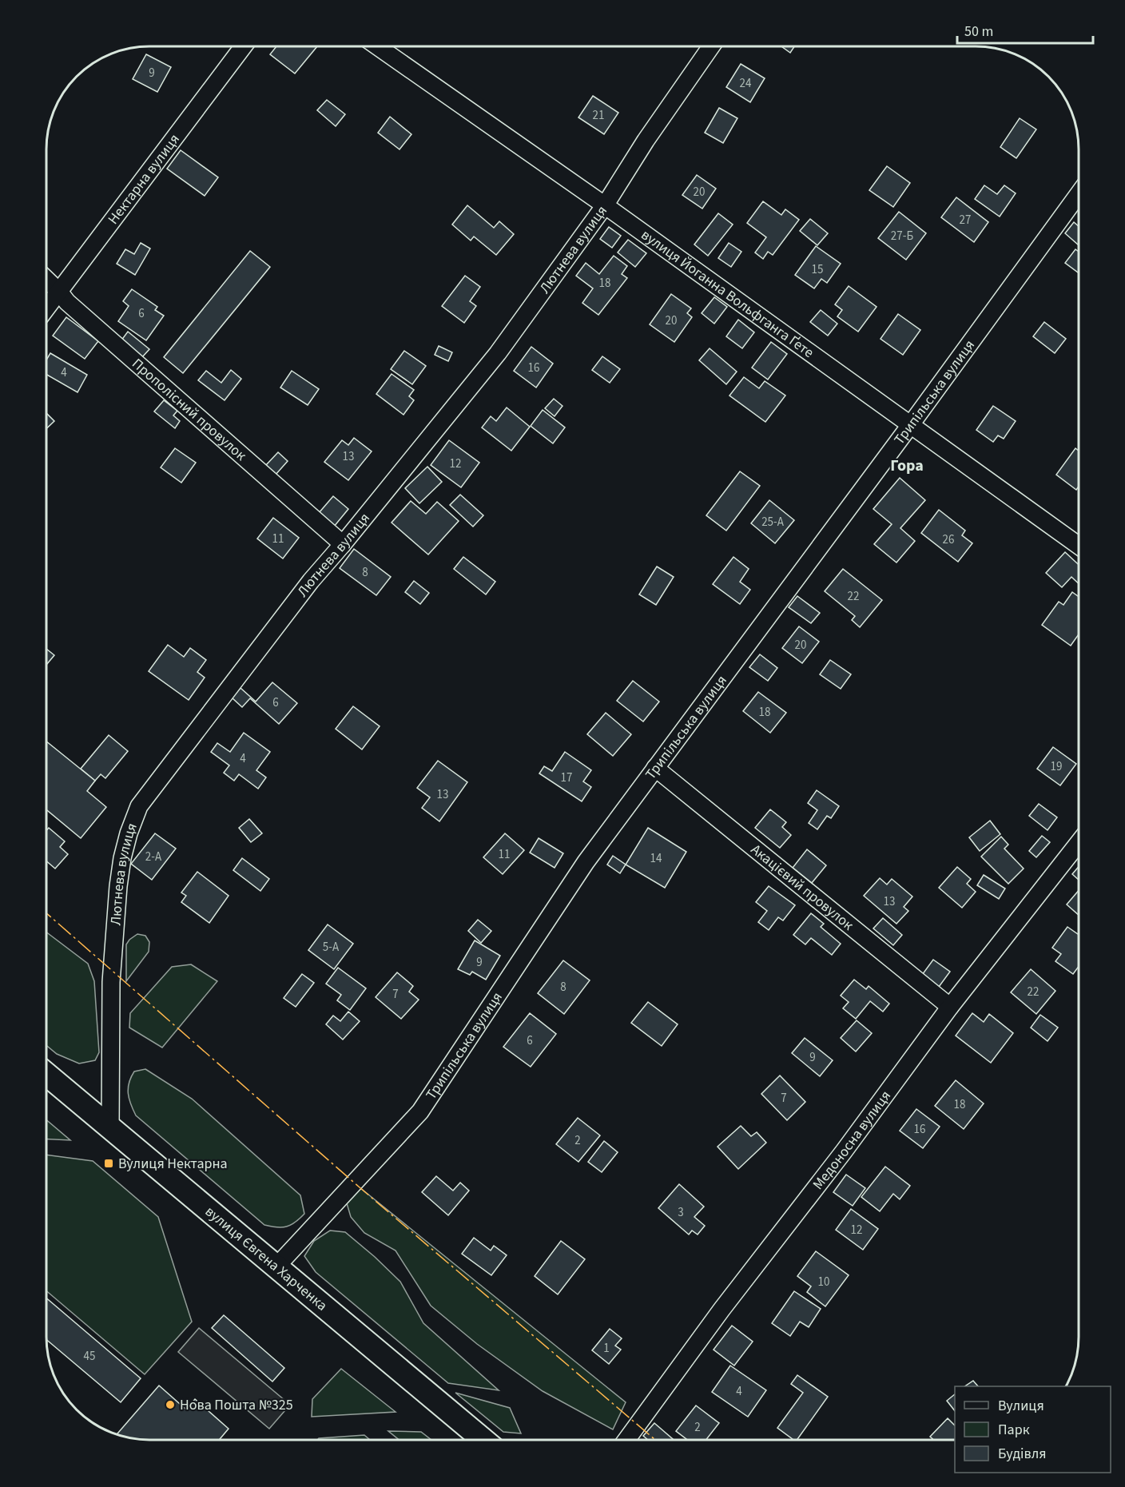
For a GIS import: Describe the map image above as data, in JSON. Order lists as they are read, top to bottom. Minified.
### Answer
{"streets":{"main road":["вулиця Євгена Харченка"],"street":["Нектарна вулиця","Лютнева вулиця","вулиця Йоганна Вольфганга Ґете","Трипільська вулиця","Прополісний провулок","Акацієвий провулок","Медоносна вулиця"]},"crossings":[["Нектарна вулиця","Прополісний провулок"],["Лютнева вулиця","вулиця Йоганна Вольфганга Ґете"],["Лютнева вулиця","Прополісний провулок"],["Лютнева вулиця","вулиця Євгена Харченка"],["вулиця Йоганна Вольфганга Ґете","Трипільська вулиця"],["Трипільська вулиця","Акацієвий провулок"],["Трипільська вулиця","вулиця Євгена Харченка"],["Акацієвий провулок","Медоносна вулиця"]],"districts":["Гора"],"places":{"transit":["Вулиця Нектарна"],"other":["Нова Пошта №325"]},"house_numbers":["9","24","21","20","27","27-Б","15","18","6","20","16","4","13","12","25-А","11","26","8","22","20","6","18","4","19","17","13","11","2-А","14","13","5-А","9","8","22","7","6","9","7","18","16","2","3","12","10","1","45","4","2"],"legend":["Вулиця","Парк","Будівля"],"scale_bar":"50 m"}
